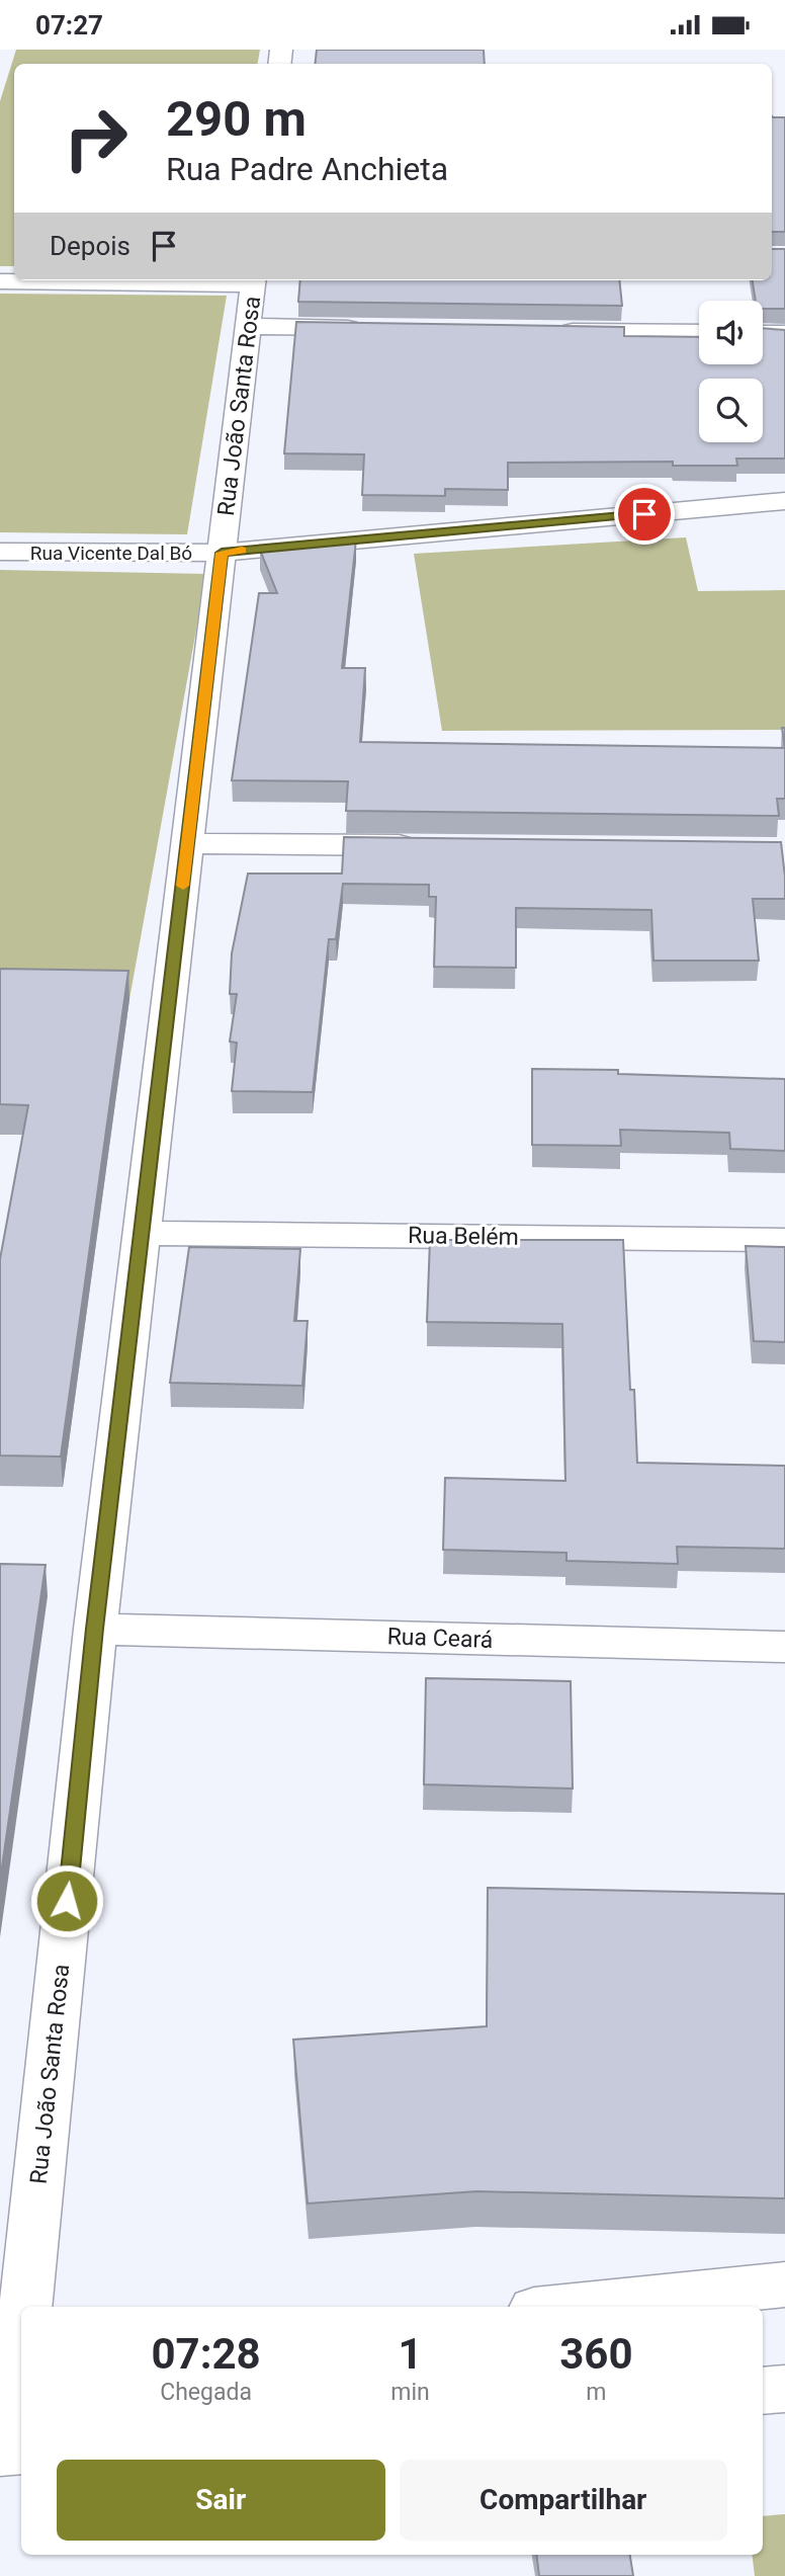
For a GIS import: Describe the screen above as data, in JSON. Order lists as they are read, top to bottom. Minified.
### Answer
{"streets":{"street":["Rua João Santa Rosa","Rua Vicente Dal Bó","Rua Belém","Rua Ceará"]},"crossings":[["Rua João Santa Rosa","Rua Vicente Dal Bó"],["Rua João Santa Rosa","Rua Belém"],["Rua João Santa Rosa","Rua Ceará"]],"page":{"status":"07:27","turn":["290 m","Rua Padre Anchieta"],"then":"Depois","eta":["07:28","Chegada","1","min","360","m"],"buttons":["Sair","Compartilhar"]}}
